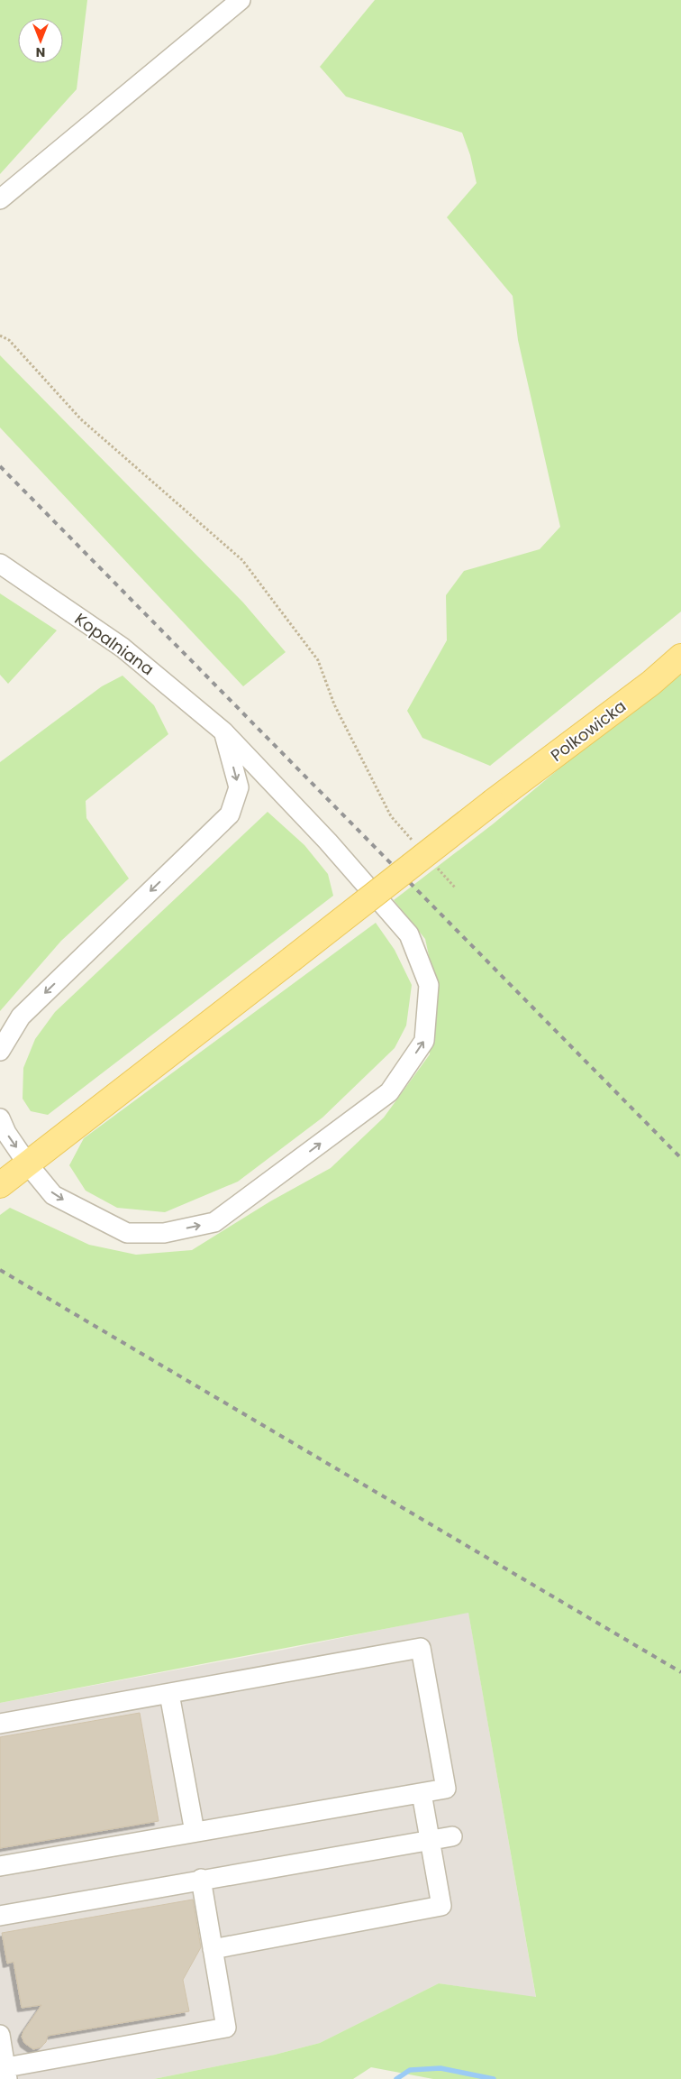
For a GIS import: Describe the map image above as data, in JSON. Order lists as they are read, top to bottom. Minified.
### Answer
{"streets":{"main road":["Polkowicka"],"street":["Kopalniana"]},"crossings":[["Kopalniana","Polkowicka"]],"north":"bottom"}
